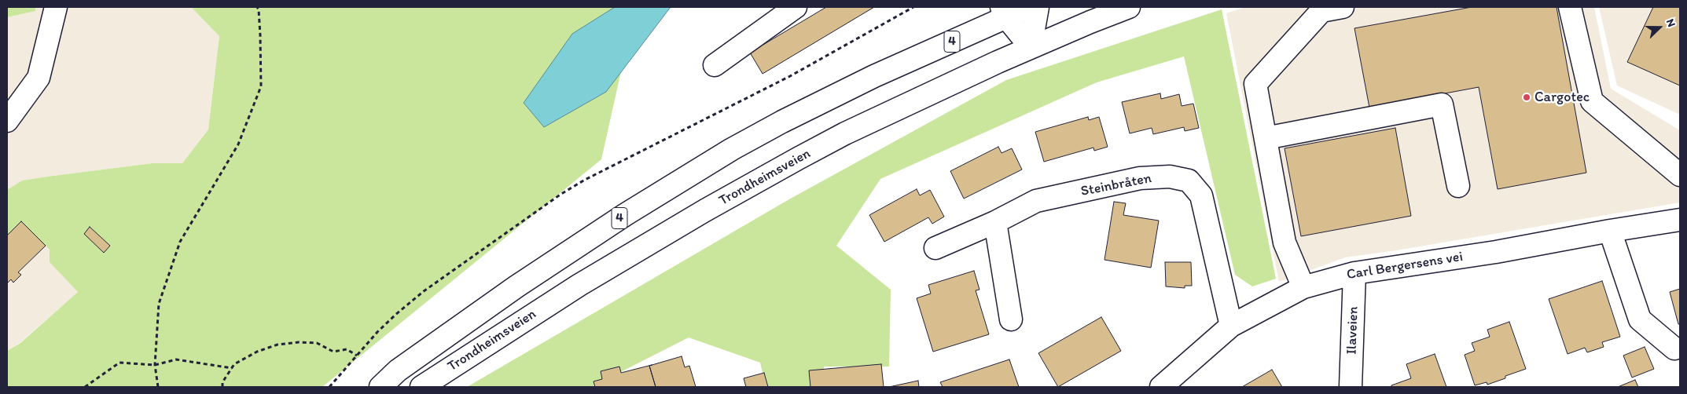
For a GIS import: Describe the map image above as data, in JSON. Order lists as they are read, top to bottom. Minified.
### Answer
{"streets":{"main road":["4","Trondheimsveien","Steinbråten","Carl Bergersens vei","Ilaveien"]},"crossings":[["Steinbråten","Carl Bergersens vei"],["Carl Bergersens vei","Ilaveien"]],"places":["Cargotec"],"north":"right"}
